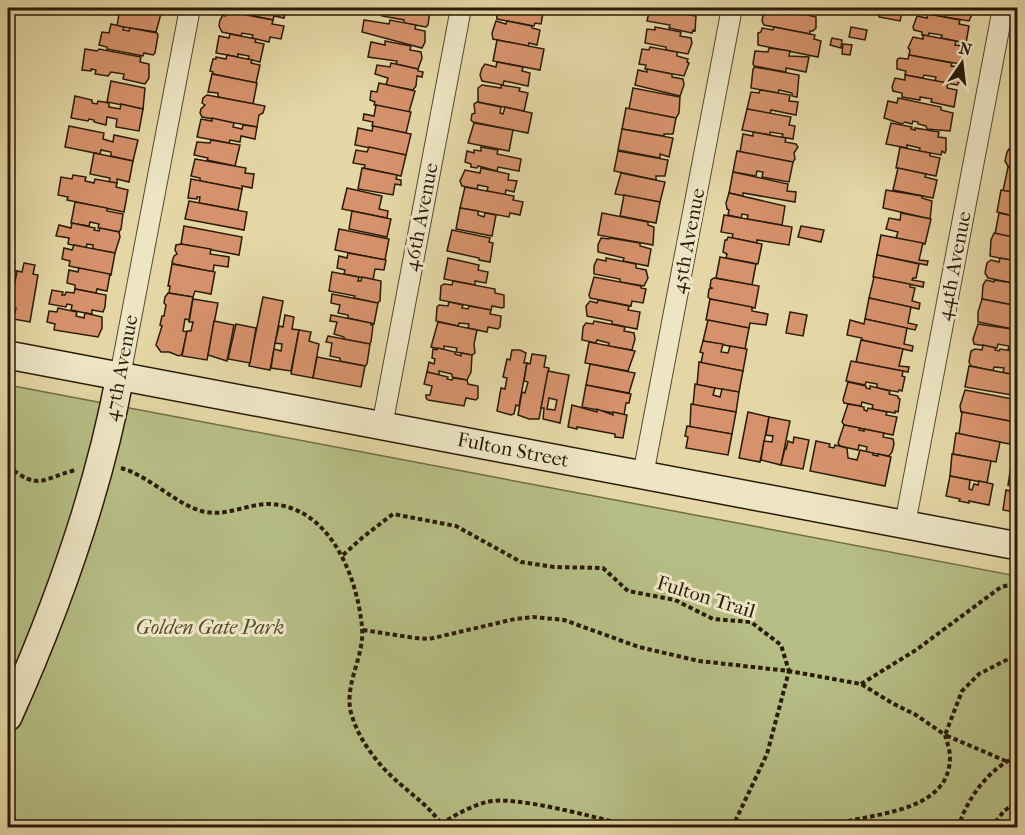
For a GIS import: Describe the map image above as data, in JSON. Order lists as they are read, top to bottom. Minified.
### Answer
{"streets":{"main road":["47th Avenue","Fulton Street"],"street":["46th Avenue","45th Avenue","44th Avenue"],"path":["Fulton Trail"]},"crossings":[["46th Avenue","Fulton Street"],["45th Avenue","Fulton Street"],["44th Avenue","Fulton Street"],["47th Avenue","Fulton Street"]],"parks":["Golden Gate Park"],"north":"top"}
